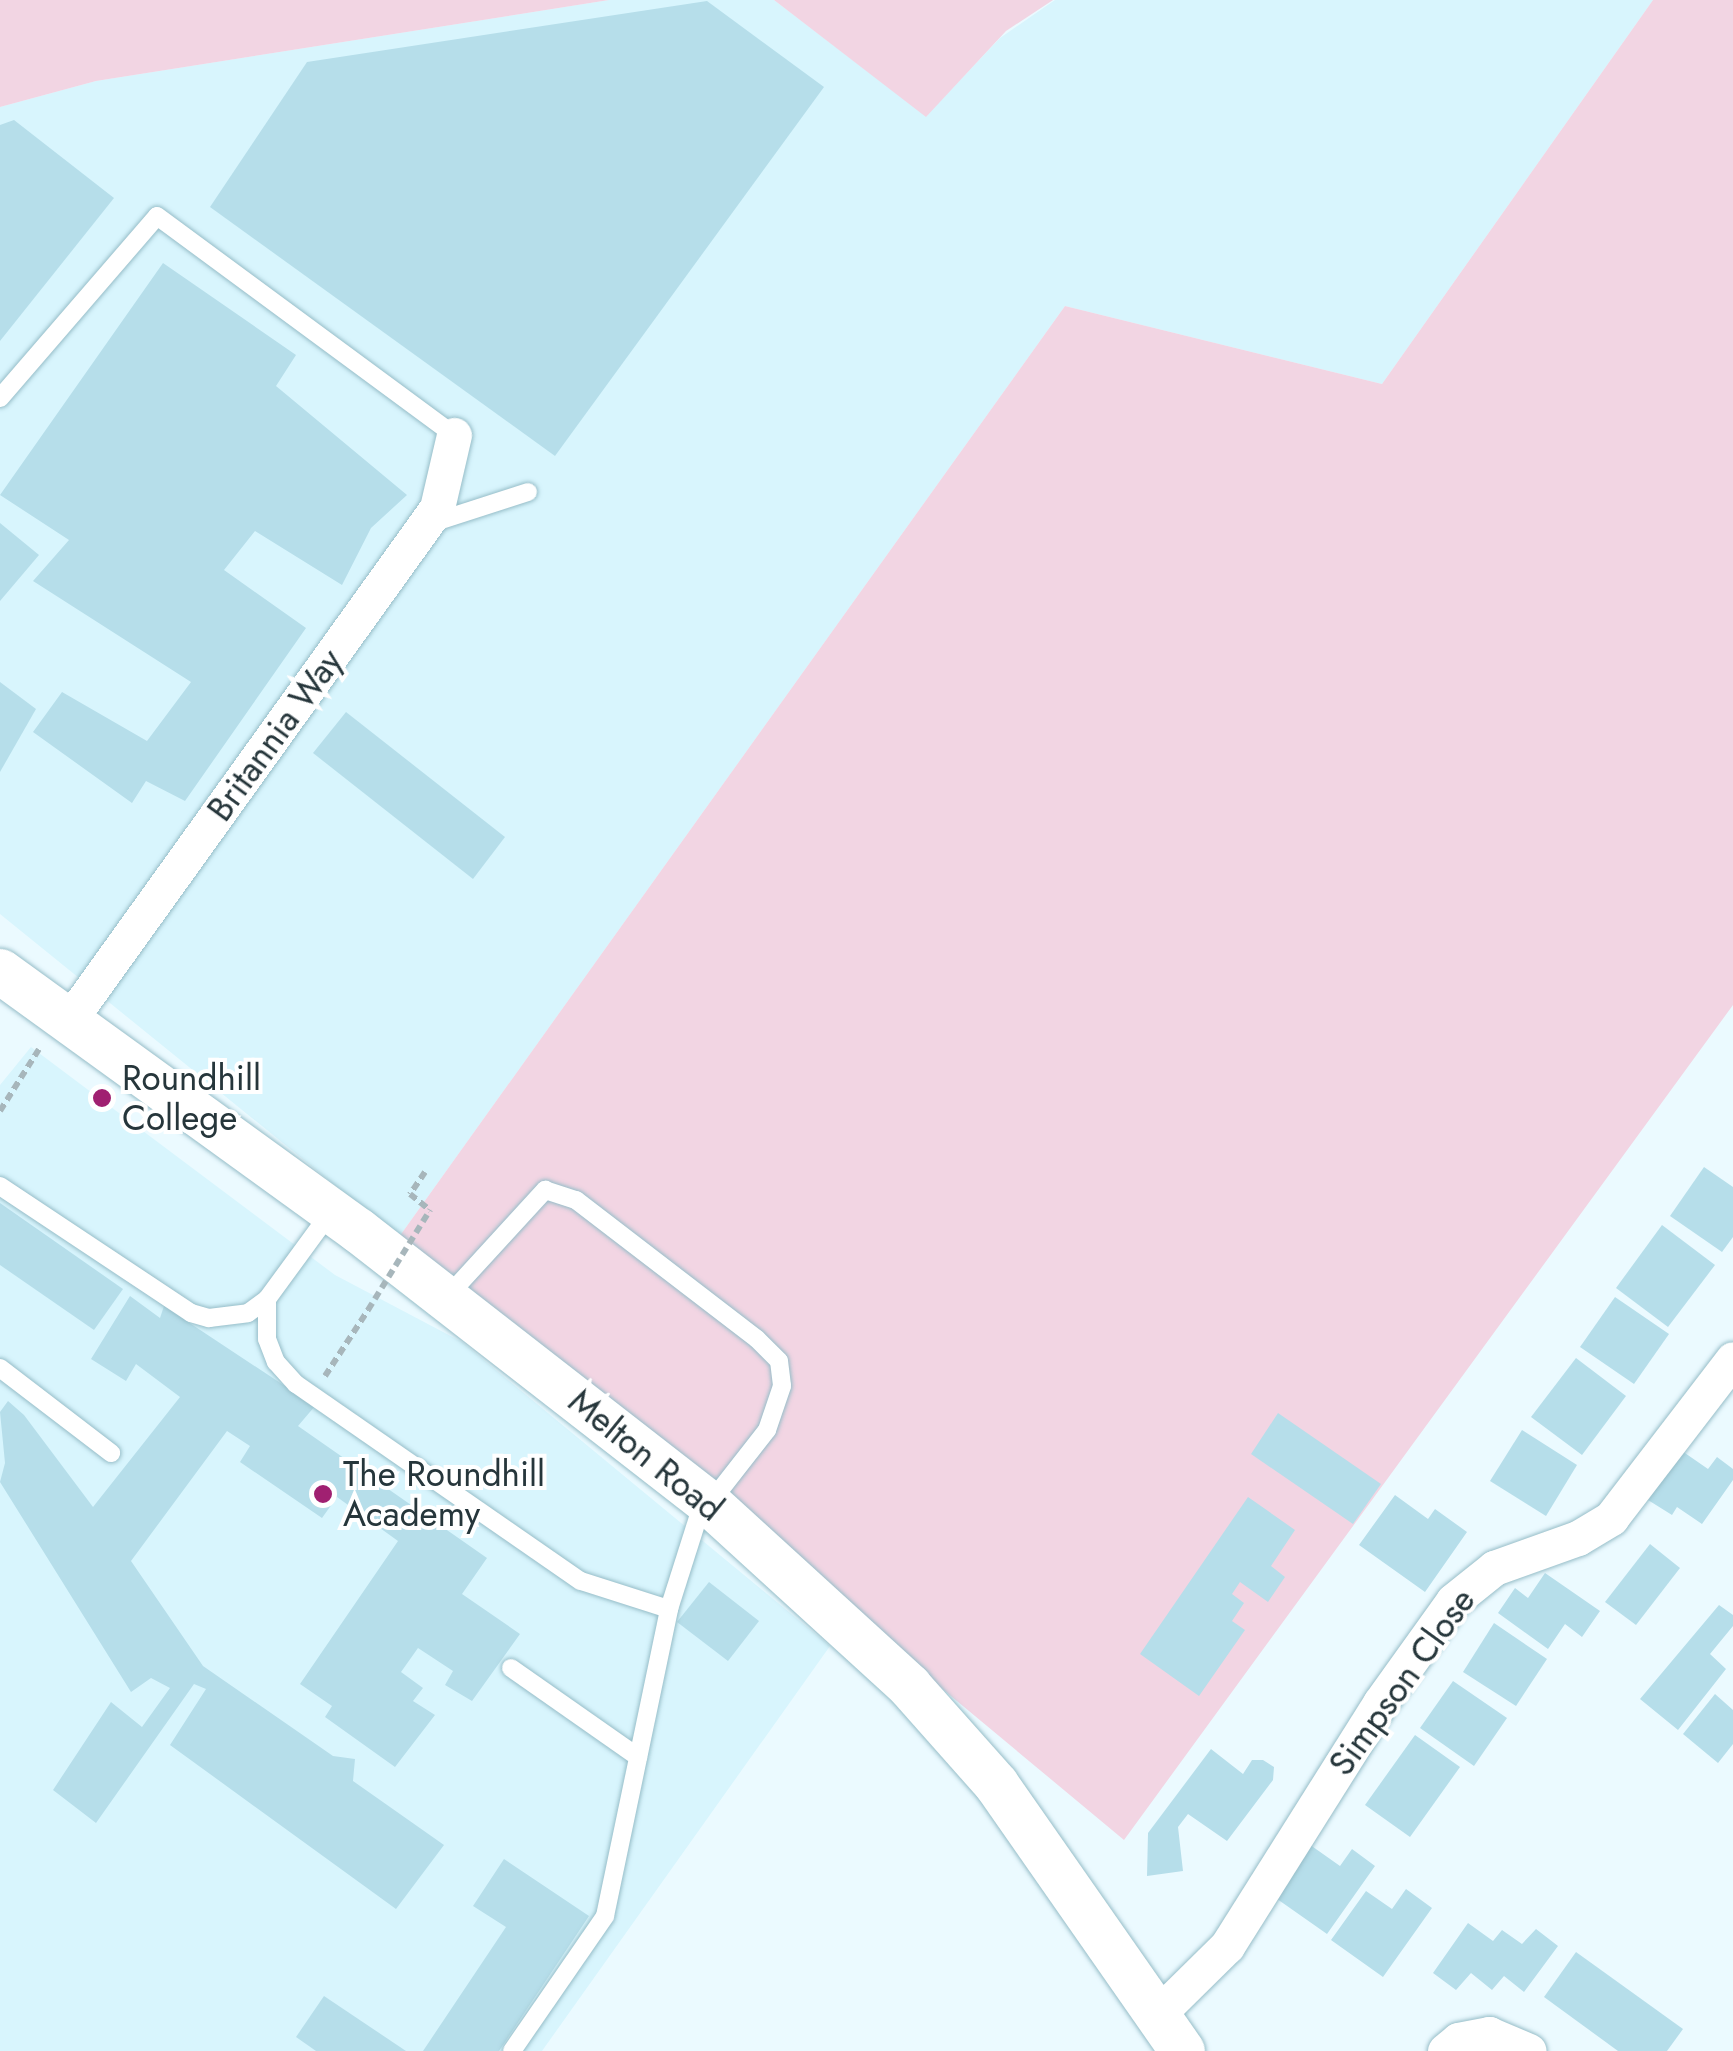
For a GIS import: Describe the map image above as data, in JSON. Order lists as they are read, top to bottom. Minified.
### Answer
{"streets":{"street":["Britannia Way","Melton Road","Simpson Close"]},"crossings":[["Britannia Way","Melton Road"],["Melton Road","Simpson Close"]],"places":["Roundhill College","The Roundhill Academy"]}
